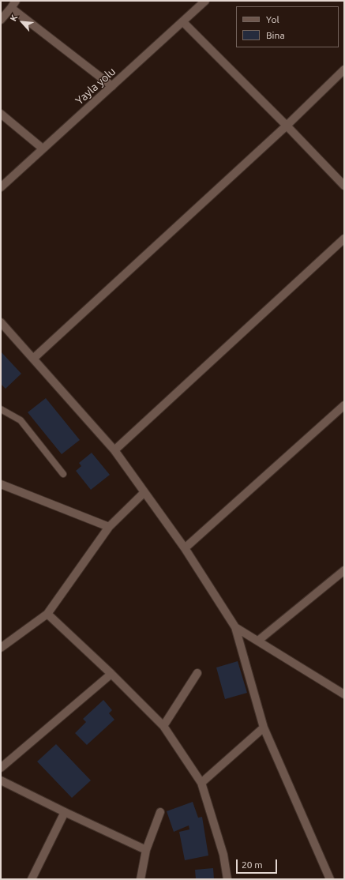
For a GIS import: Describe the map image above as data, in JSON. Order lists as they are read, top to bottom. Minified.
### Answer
{"streets":{"street":["Yayla yolu"]},"legend":["Yol","Bina"],"scale_bar":"20 m","north":"top left"}
